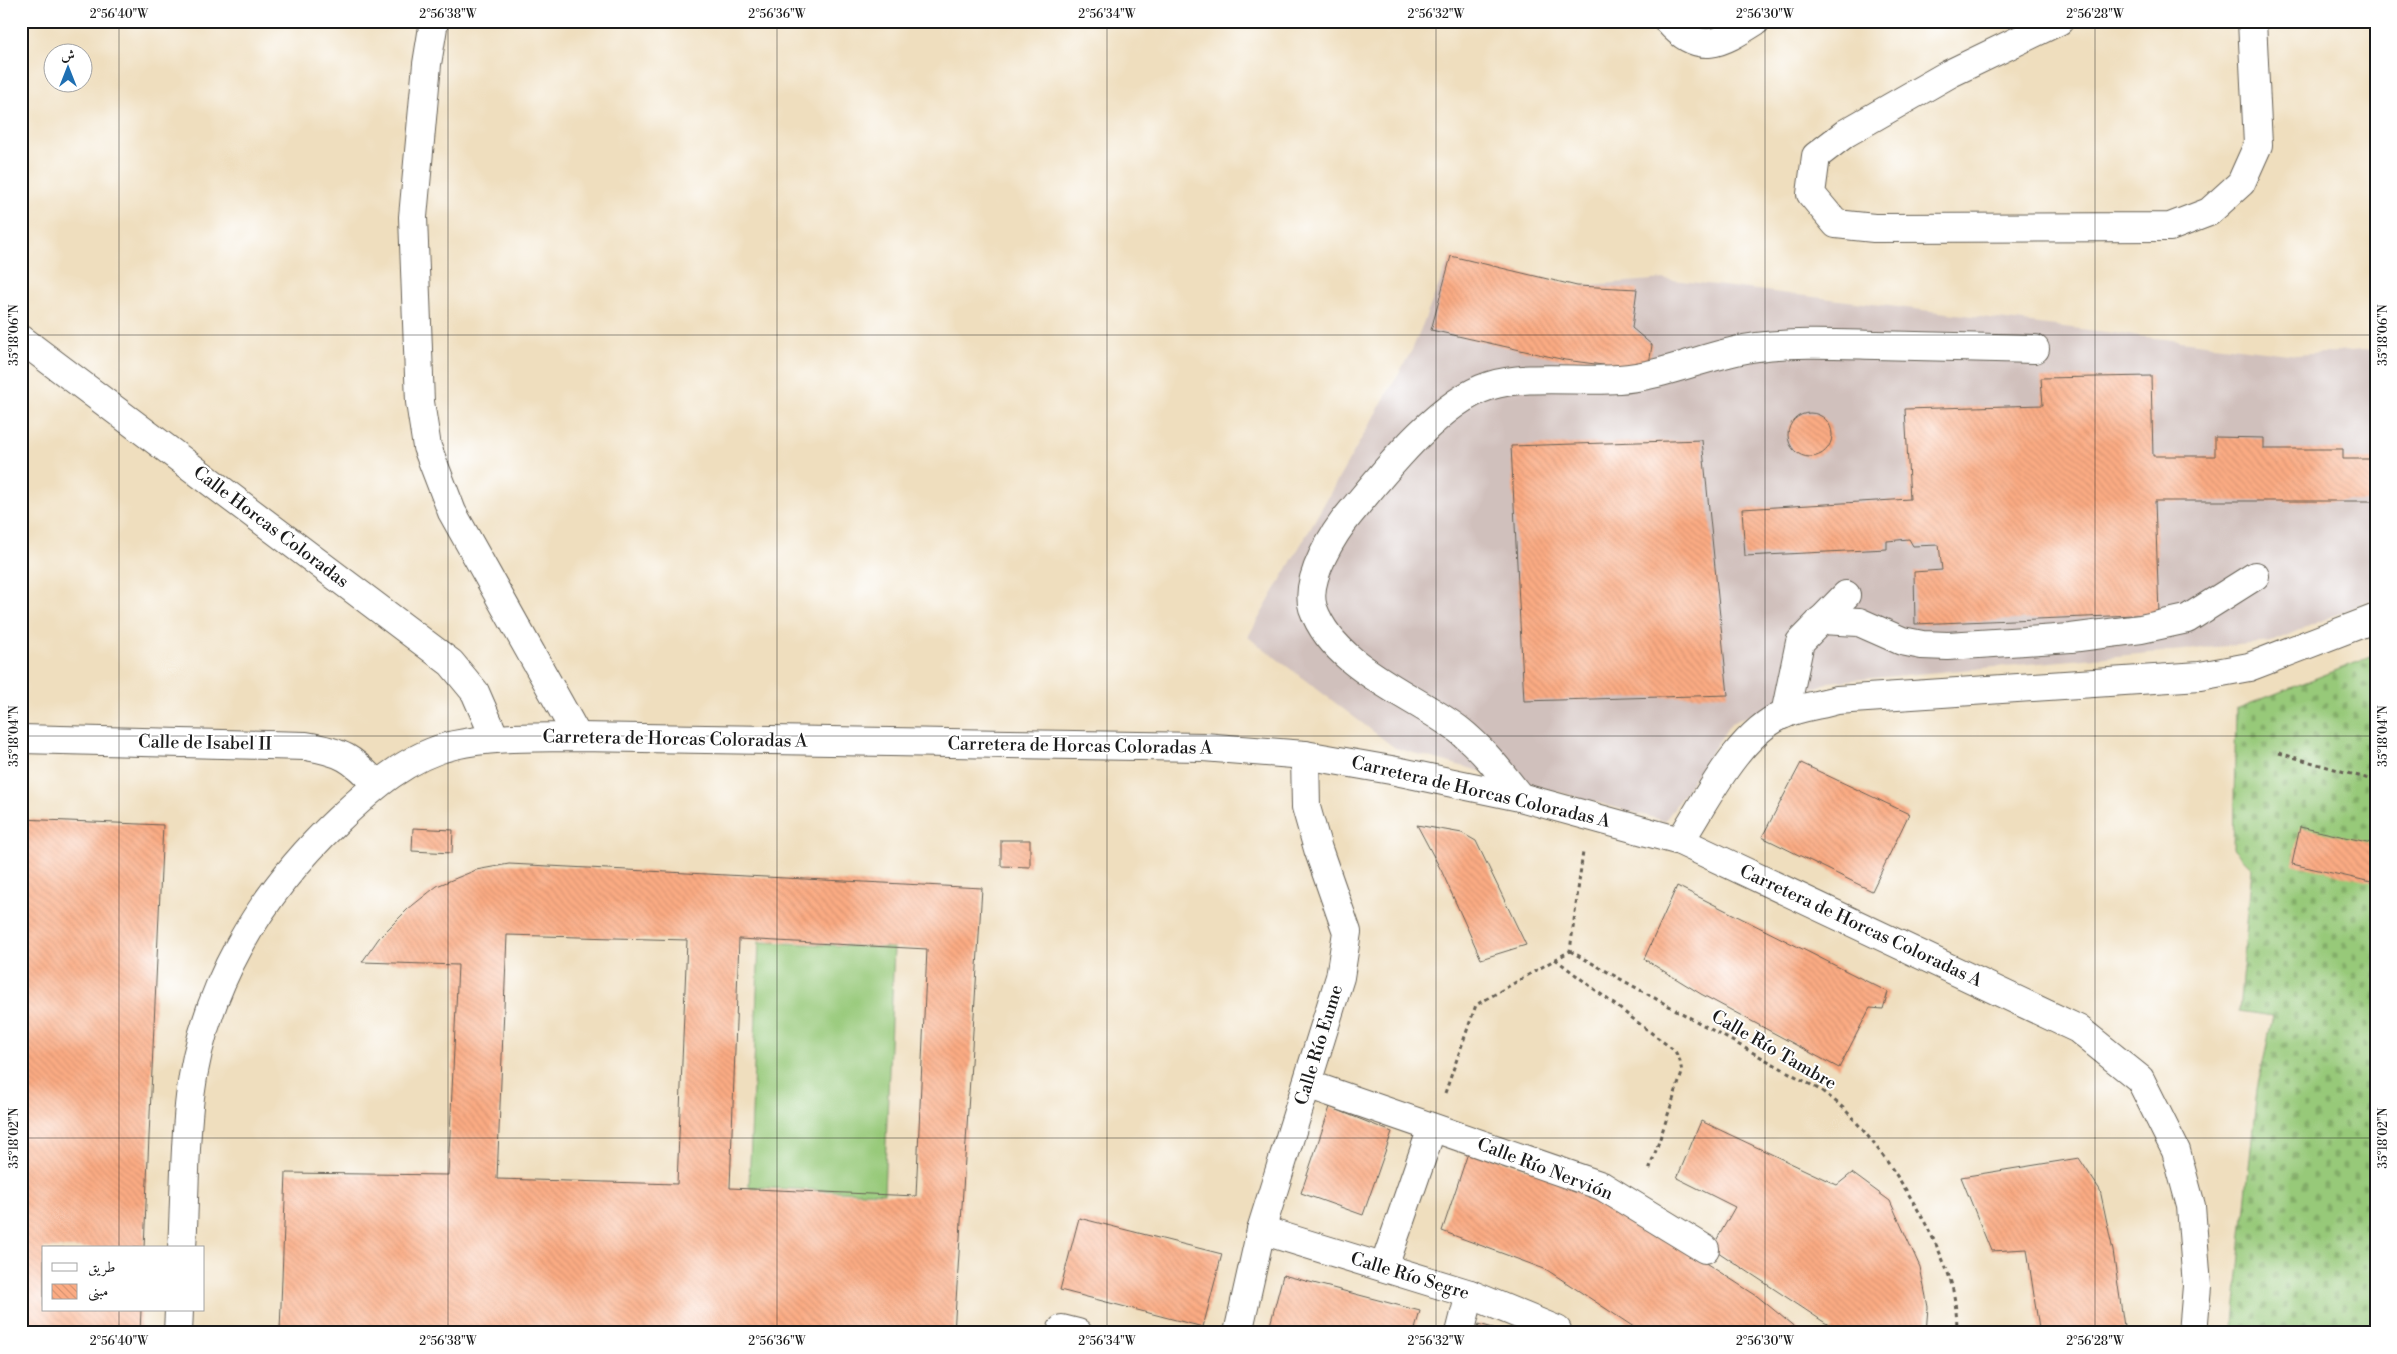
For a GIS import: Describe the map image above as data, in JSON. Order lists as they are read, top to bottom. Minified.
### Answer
{"streets":{"street":["Calle Horcas Coloradas","Carretera de Horcas Coloradas A","Calle de Isabel II","Calle Río Eume","Calle Río Nervión","Calle Río Segre"],"path":["Calle Río Tambre"]},"crossings":[["Calle Horcas Coloradas","Carretera de Horcas Coloradas A"],["Carretera de Horcas Coloradas A","Calle de Isabel II"],["Carretera de Horcas Coloradas A","Calle Río Eume"],["Calle Río Eume","Calle Río Nervión"],["Calle Río Eume","Calle Río Segre"]],"legend":["طريق","مبنى"],"north":"top","coordinates":["2°56'40\"W","2°56'38\"W","2°56'36\"W","2°56'34\"W","2°56'32\"W","2°56'30\"W","2°56'28\"W","35°18'06\"N","35°18'04\"N","35°18'02\"N"]}
